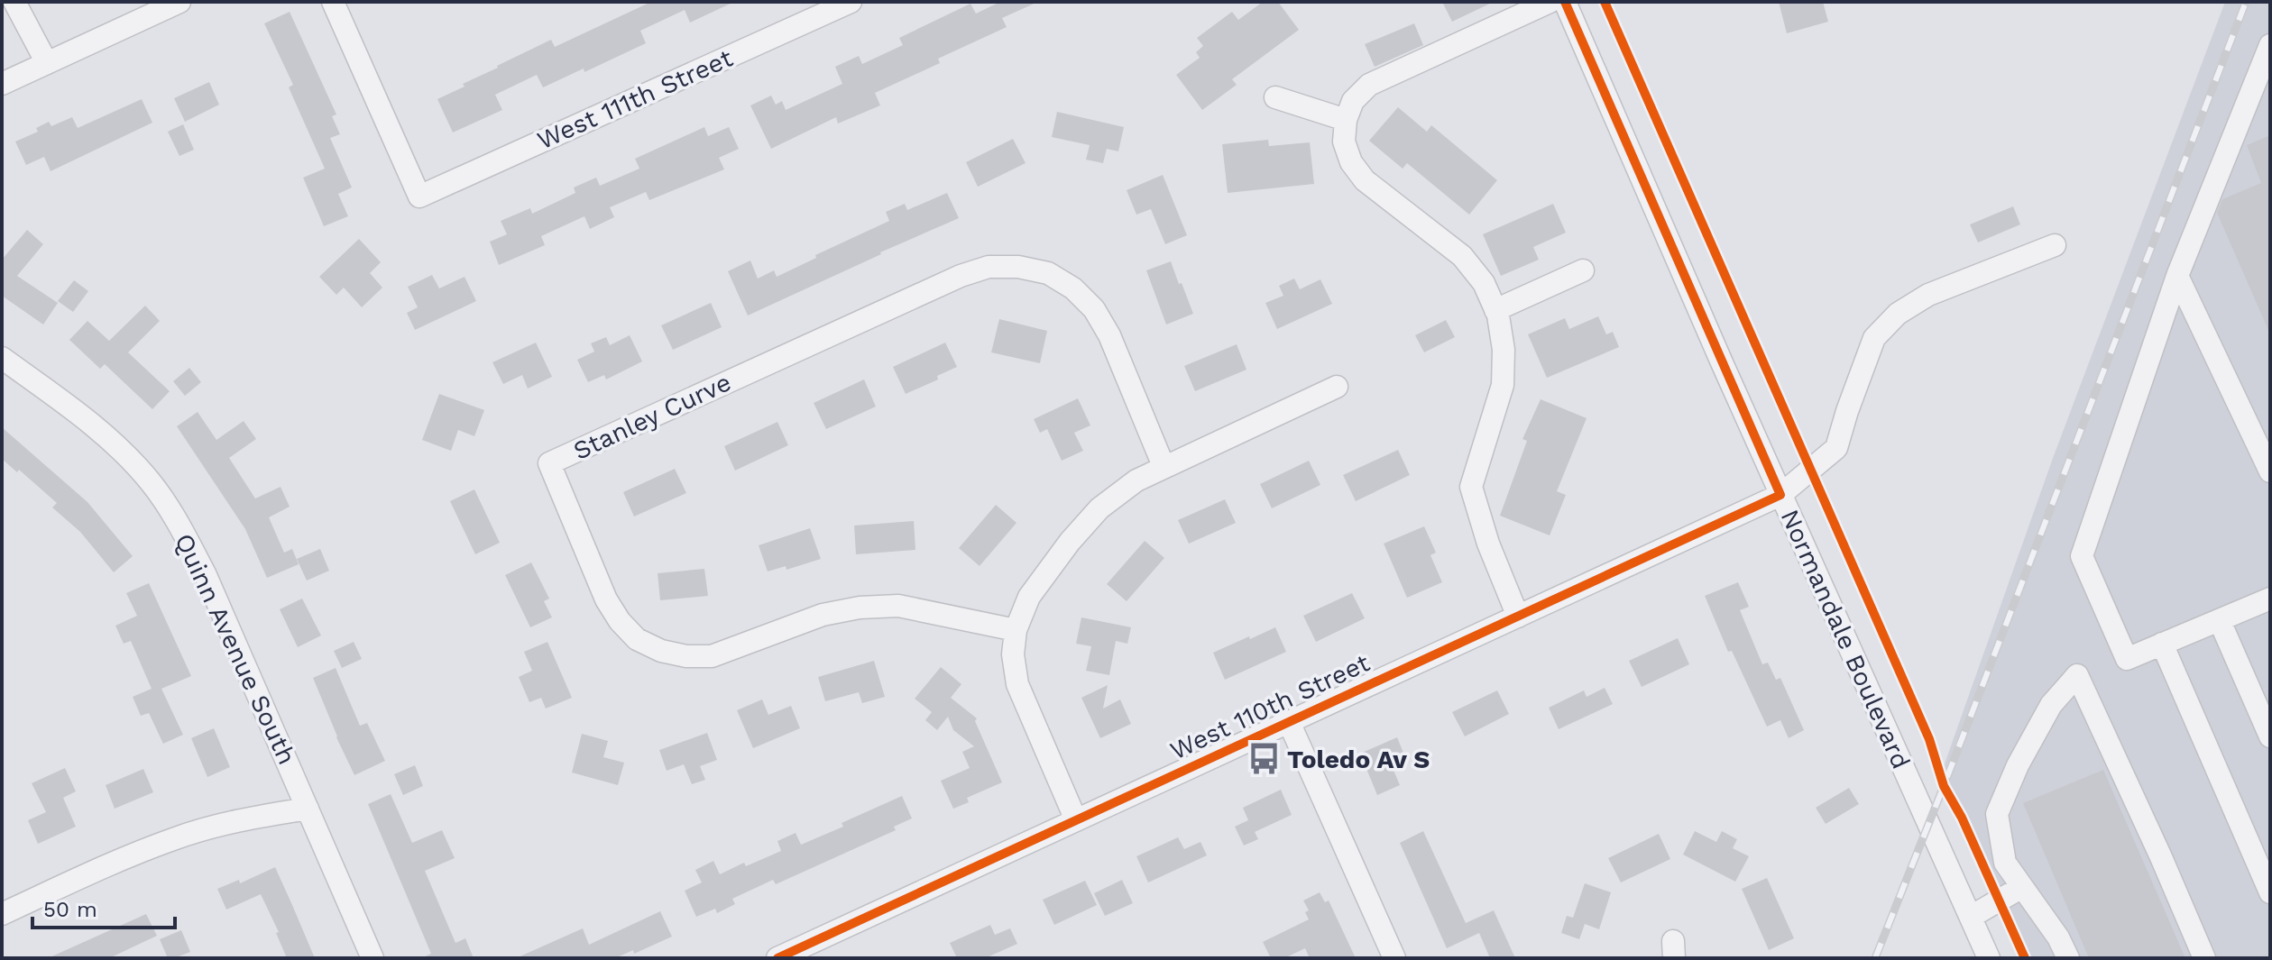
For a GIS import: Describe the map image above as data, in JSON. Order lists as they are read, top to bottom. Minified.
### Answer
{"streets":{"street":["West 111th Street","Stanley Curve","Normandale Boulevard","Quinn Avenue South","West 110th Street"]},"crossings":[["Normandale Boulevard","West 110th Street"]],"places":{"bus stop":["Toledo Av S"]},"scale_bar":"50 m"}
